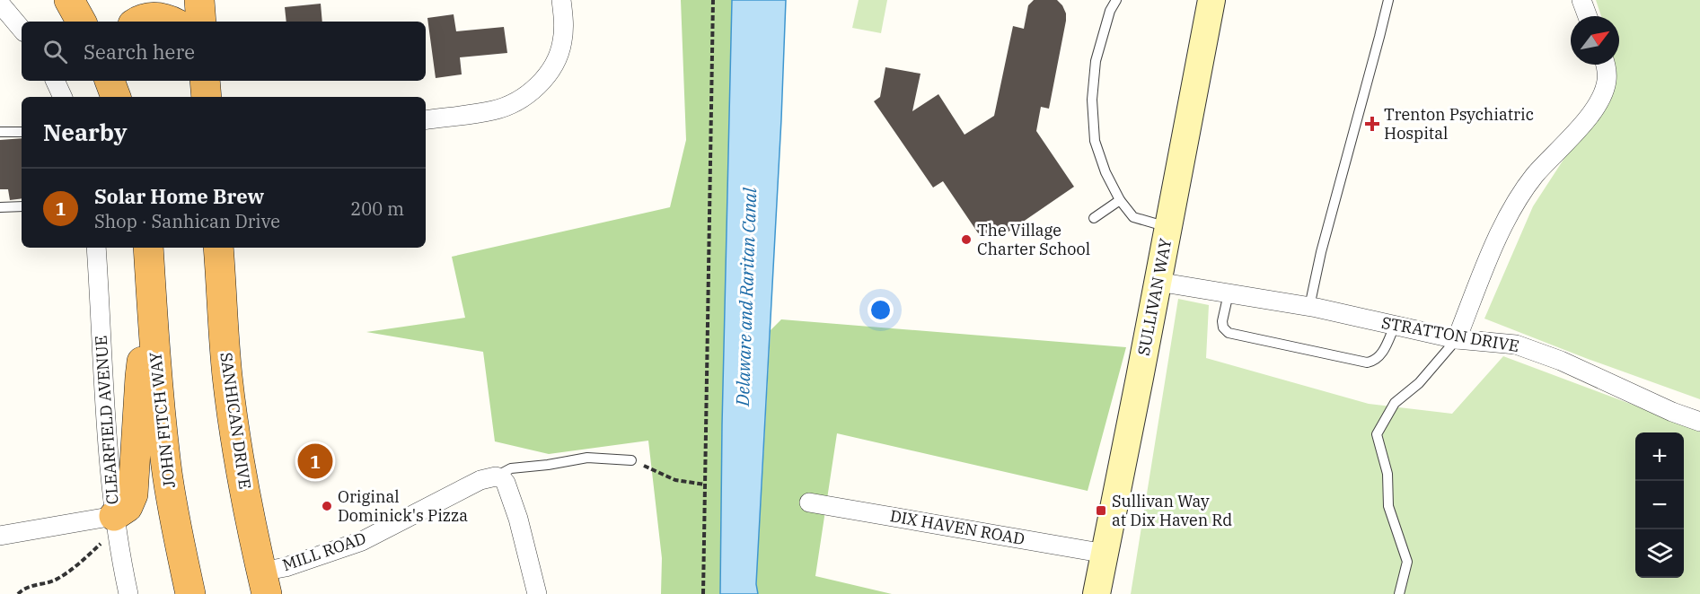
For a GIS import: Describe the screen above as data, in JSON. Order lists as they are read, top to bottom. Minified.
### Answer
{"streets":{"highway":["JOHN FITCH WAY","SANHICAN DRIVE"],"main road":["SULLIVAN WAY"],"street":["STRATTON DRIVE","CLEARFIELD AVENUE","DIX HAVEN ROAD","MILL ROAD"]},"crossings":[["SULLIVAN WAY","STRATTON DRIVE"],["SULLIVAN WAY","DIX HAVEN ROAD"],["SANHICAN DRIVE","MILL ROAD"]],"water":["Delaware and Raritan Canal"],"places":{"health":["Trenton Psychiatric Hospital"],"other":["The Village Charter School","Original Dominick's Pizza"],"transit":["Sullivan Way at Dix Haven Rd"]},"north":"top right","page":{"search":"Search here","heading":"Nearby","list":[{"mark":"1","name":"Solar Home Brew","note":"Shop · Sanhican Drive","value":"200 m"}],"map_buttons":["+","−"],"pins":"1"}}
